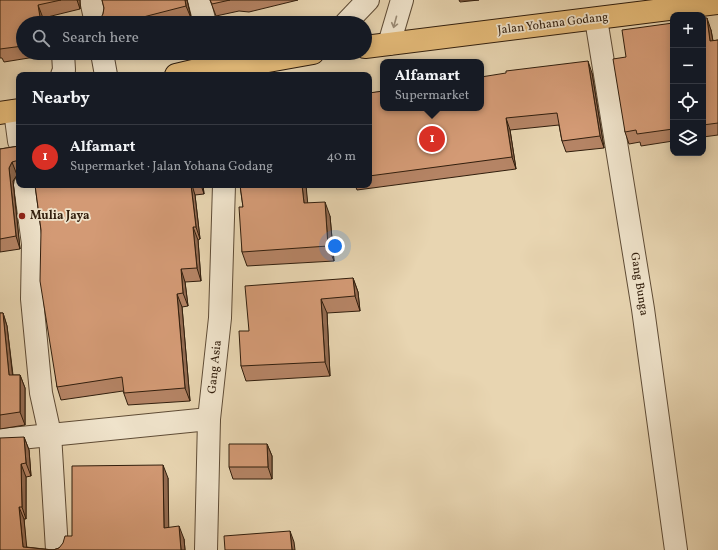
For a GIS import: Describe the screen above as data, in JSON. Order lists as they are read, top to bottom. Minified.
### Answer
{"streets":{"main road":["Jalan Yohana Godang"],"street":["Gang Bunga","Gang Asia"]},"crossings":[["Jalan Yohana Godang","Gang Bunga"]],"places":["Mulia Jaya"],"page":{"map_buttons":["+","−"],"search":"Search here","popup":["Alfamart","Supermarket"],"heading":"Nearby","pins":"1","list":[{"mark":"1","name":"Alfamart","note":"Supermarket · Jalan Yohana Godang","value":"40 m"}]}}
